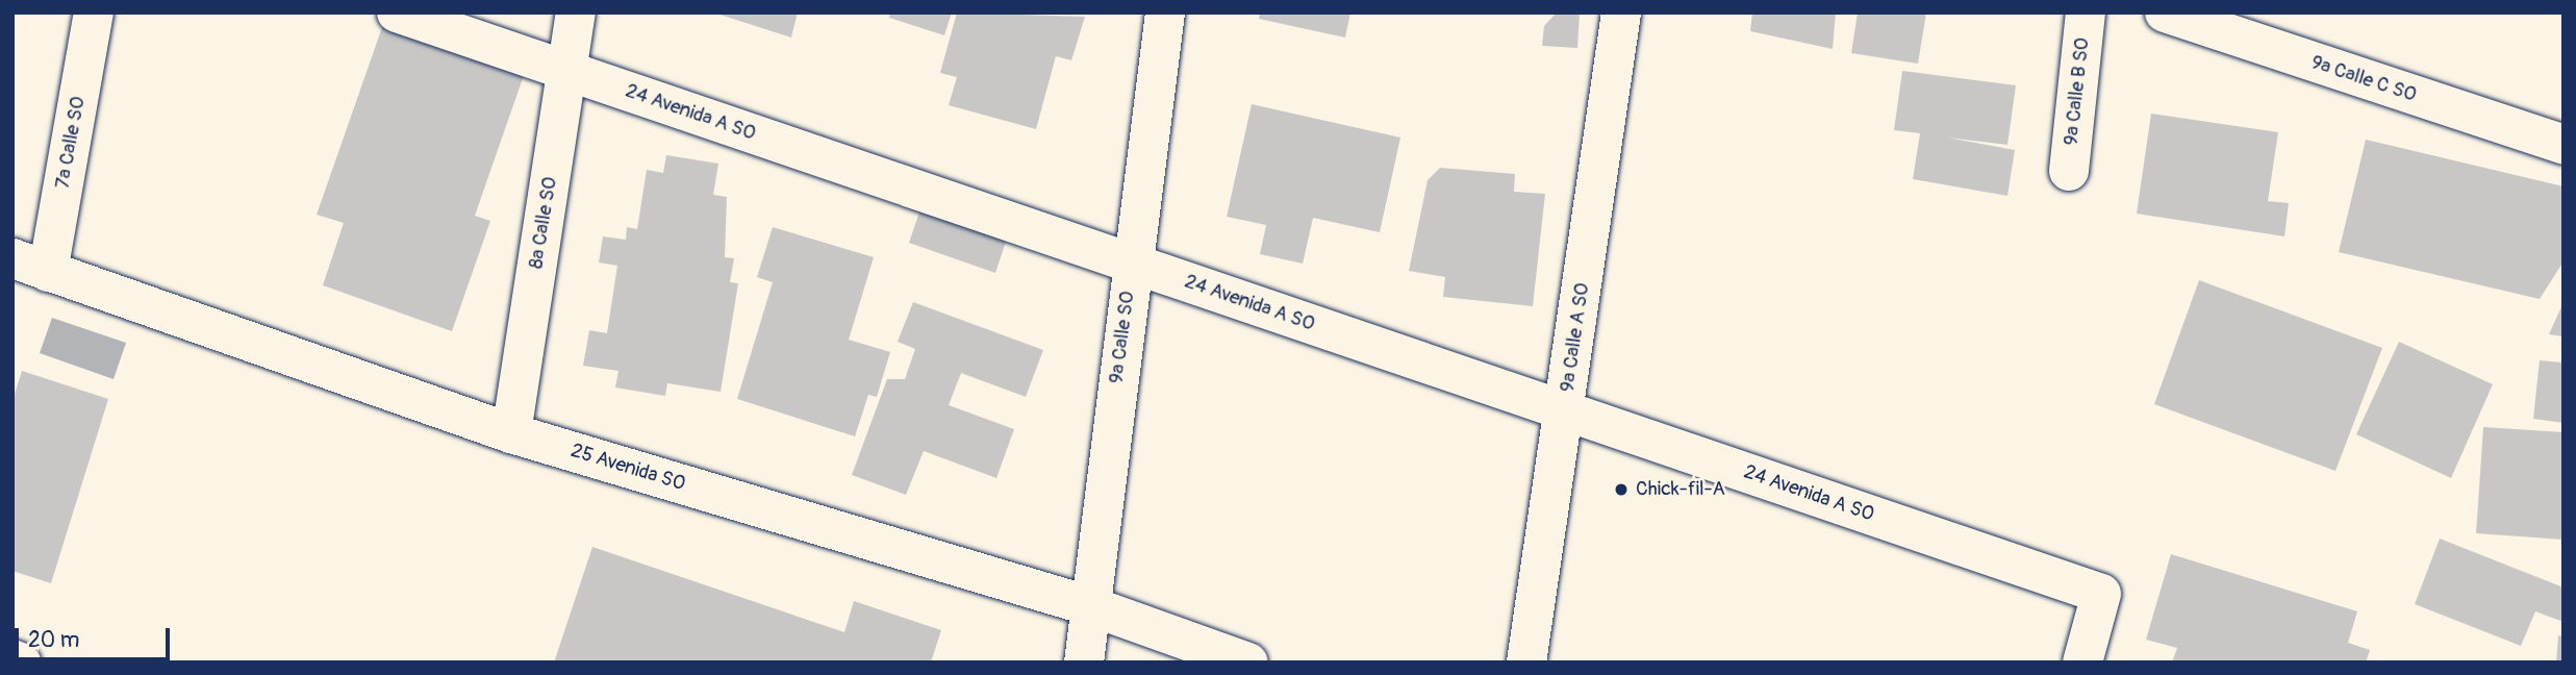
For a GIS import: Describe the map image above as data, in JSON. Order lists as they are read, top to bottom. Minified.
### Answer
{"streets":{"street":["9a Calle C SO","9a Calle B SO","24 Avenida A SO","7a Calle SO","8a Calle SO","9a Calle SO","9a Calle A SO","25 Avenida SO"]},"crossings":[["24 Avenida A SO","8a Calle SO"],["24 Avenida A SO","9a Calle SO"],["24 Avenida A SO","9a Calle A SO"],["7a Calle SO","25 Avenida SO"],["8a Calle SO","25 Avenida SO"],["9a Calle SO","25 Avenida SO"]],"places":["Chick-fil-A"],"scale_bar":"20 m"}
